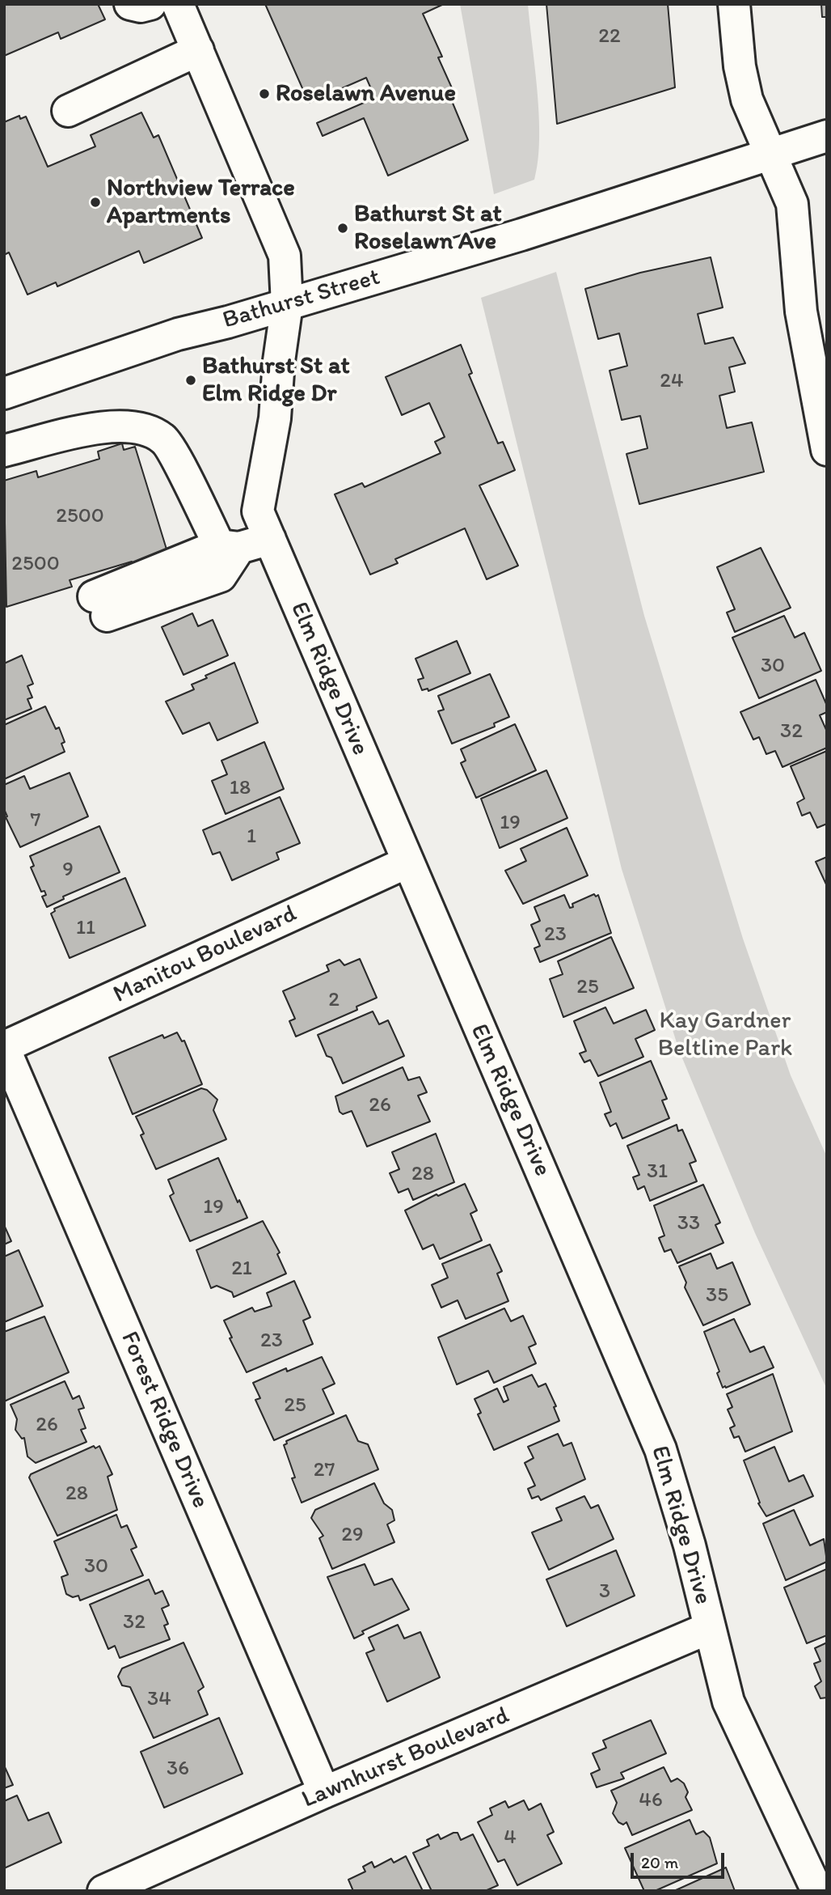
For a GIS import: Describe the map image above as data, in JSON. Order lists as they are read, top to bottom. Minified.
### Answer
{"streets":{"street":["Bathurst Street","Elm Ridge Drive","Manitou Boulevard","Forest Ridge Drive","Lawnhurst Boulevard"]},"crossings":[["Bathurst Street","Elm Ridge Drive"],["Elm Ridge Drive","Manitou Boulevard"],["Elm Ridge Drive","Lawnhurst Boulevard"],["Manitou Boulevard","Forest Ridge Drive"],["Forest Ridge Drive","Lawnhurst Boulevard"]],"parks":["Kay Gardner Beltline Park"],"places":["Roselawn Avenue","Northview Terrace Apartments","Bathurst St at Roselawn Ave","Bathurst St at Elm Ridge Dr"],"house_numbers":["22","24","2500","2500","30","32","18","7","19","1","9","11","23","25","2","26","31","28","19","33","21","35","23","25","26","27","28","29","30","3","32","34","36","46","4"],"scale_bar":"20 m"}
